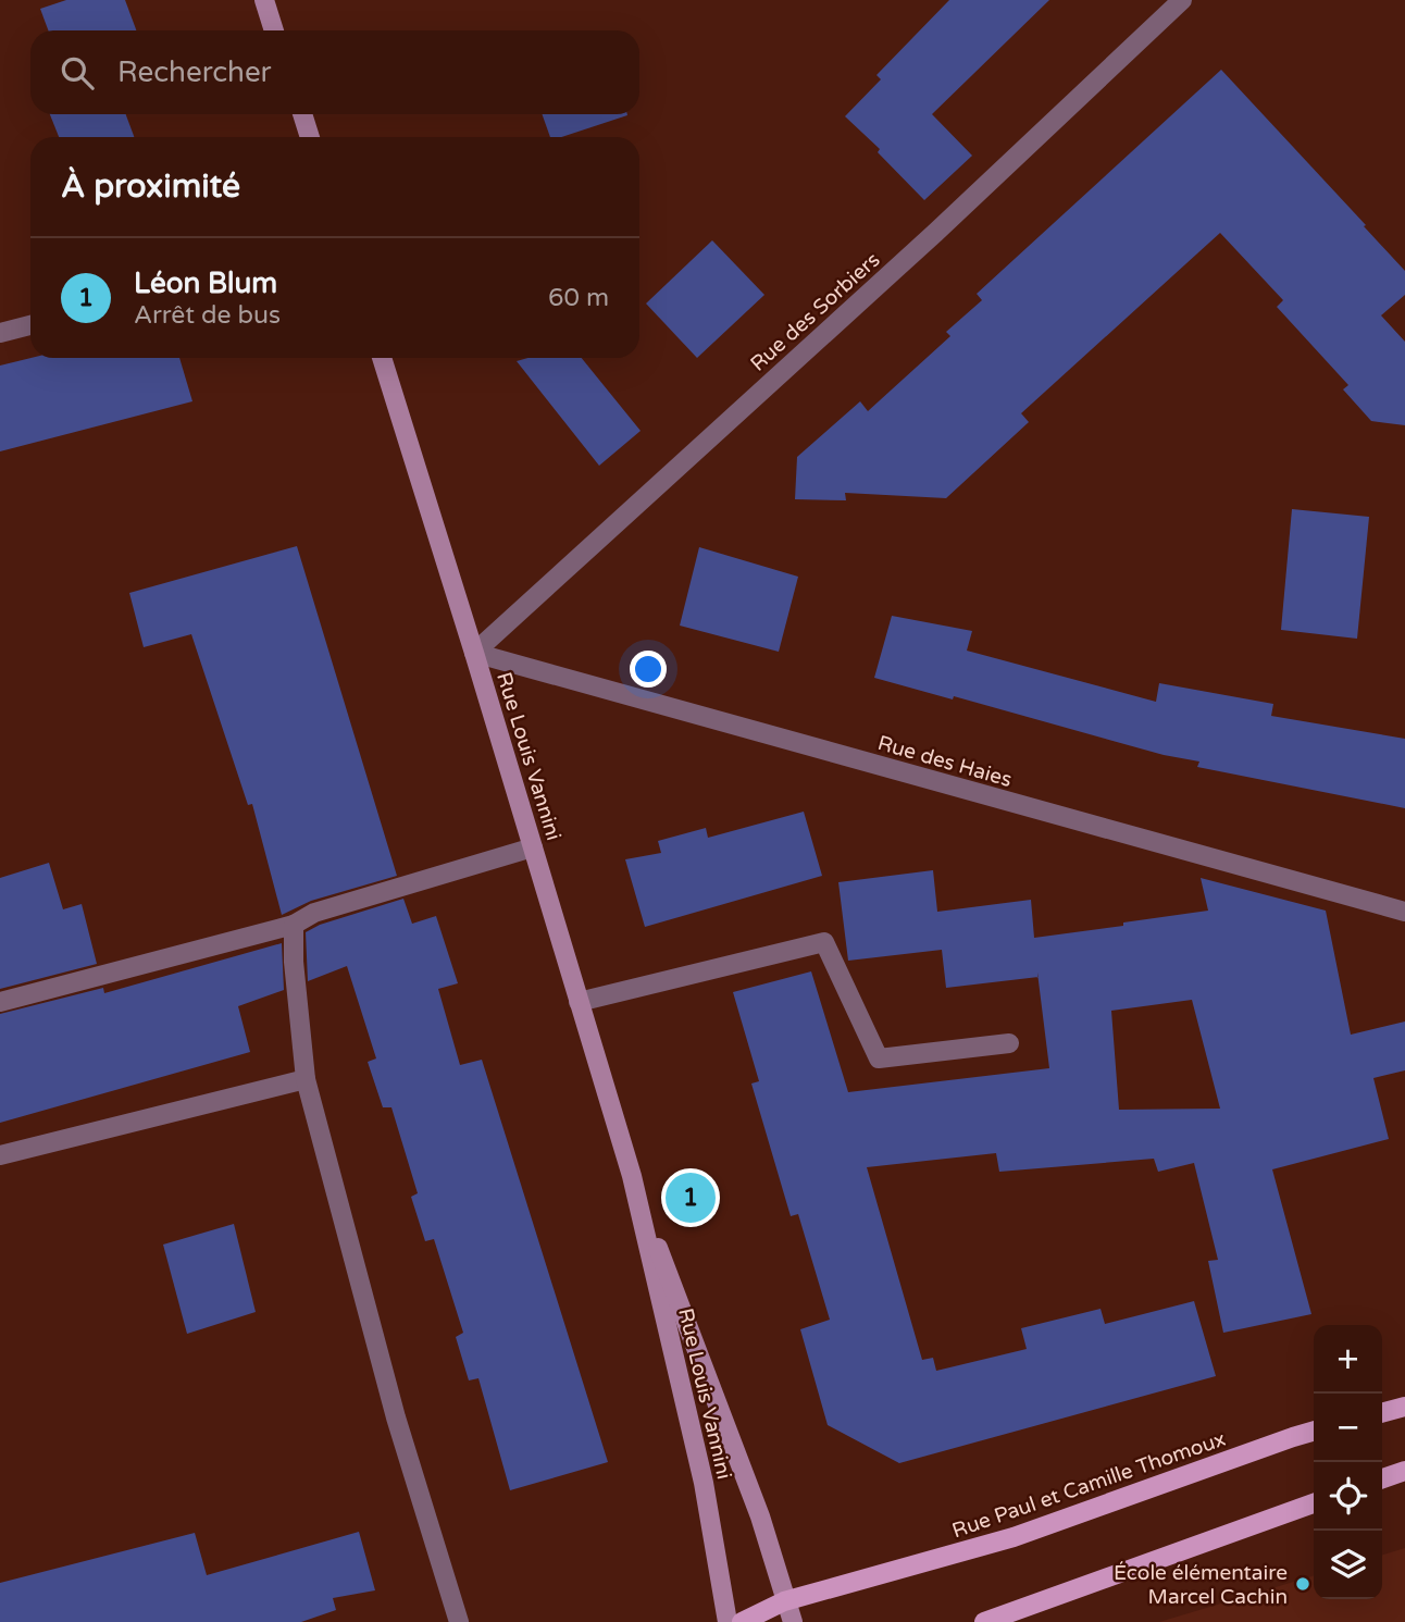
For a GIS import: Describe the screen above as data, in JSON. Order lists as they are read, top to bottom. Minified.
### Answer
{"streets":{"main road":["Rue Louis Vannini","Rue Paul et Camille Thomoux"],"street":["Rue des Sorbiers","Rue des Haies"]},"crossings":[["Rue des Sorbiers","Rue Louis Vannini"],["Rue des Sorbiers","Rue des Haies"],["Rue Louis Vannini","Rue des Haies"],["Rue Louis Vannini","Rue Paul et Camille Thomoux"]],"places":["École élémentaire Marcel Cachin"],"page":{"search":"Rechercher","heading":"À proximité","list":[{"mark":"1","name":"Léon Blum","note":"Arrêt de bus","value":"60 m"}],"pins":"1","map_buttons":["+","−"]}}
